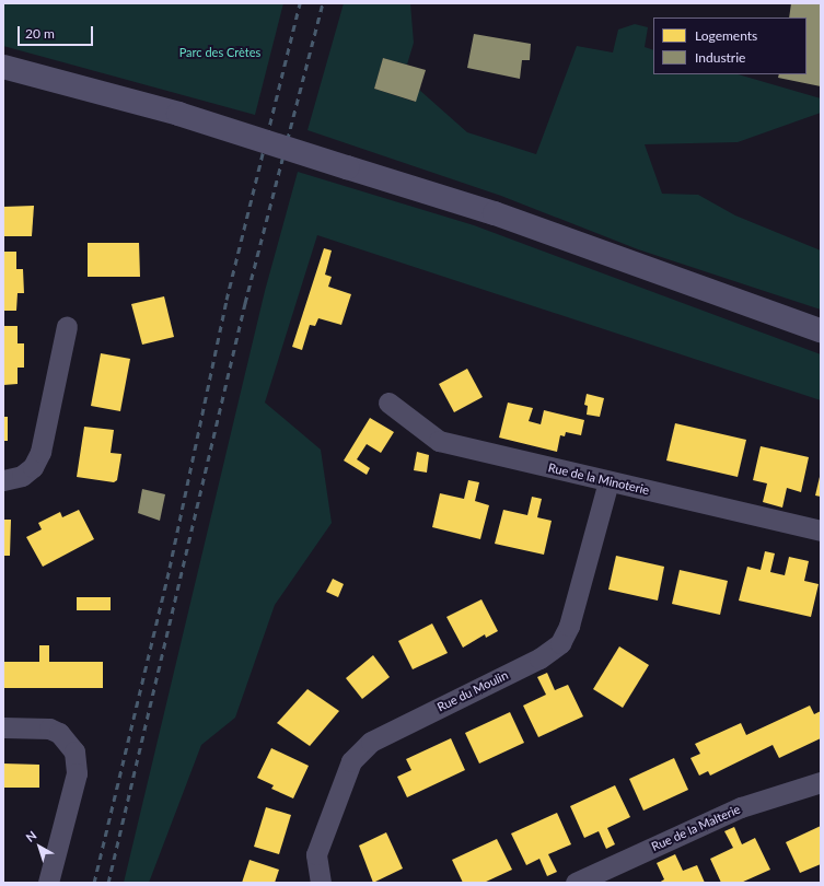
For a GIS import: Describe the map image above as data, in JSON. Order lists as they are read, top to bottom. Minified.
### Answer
{"streets":{"street":["Rue de la Minoterie","Rue du Moulin","Rue de la Malterie"]},"crossings":[["Rue de la Minoterie","Rue du Moulin"]],"parks":["Parc des Crètes"],"legend":["Logements","Industrie"],"scale_bar":"20 m","north":"top left"}
